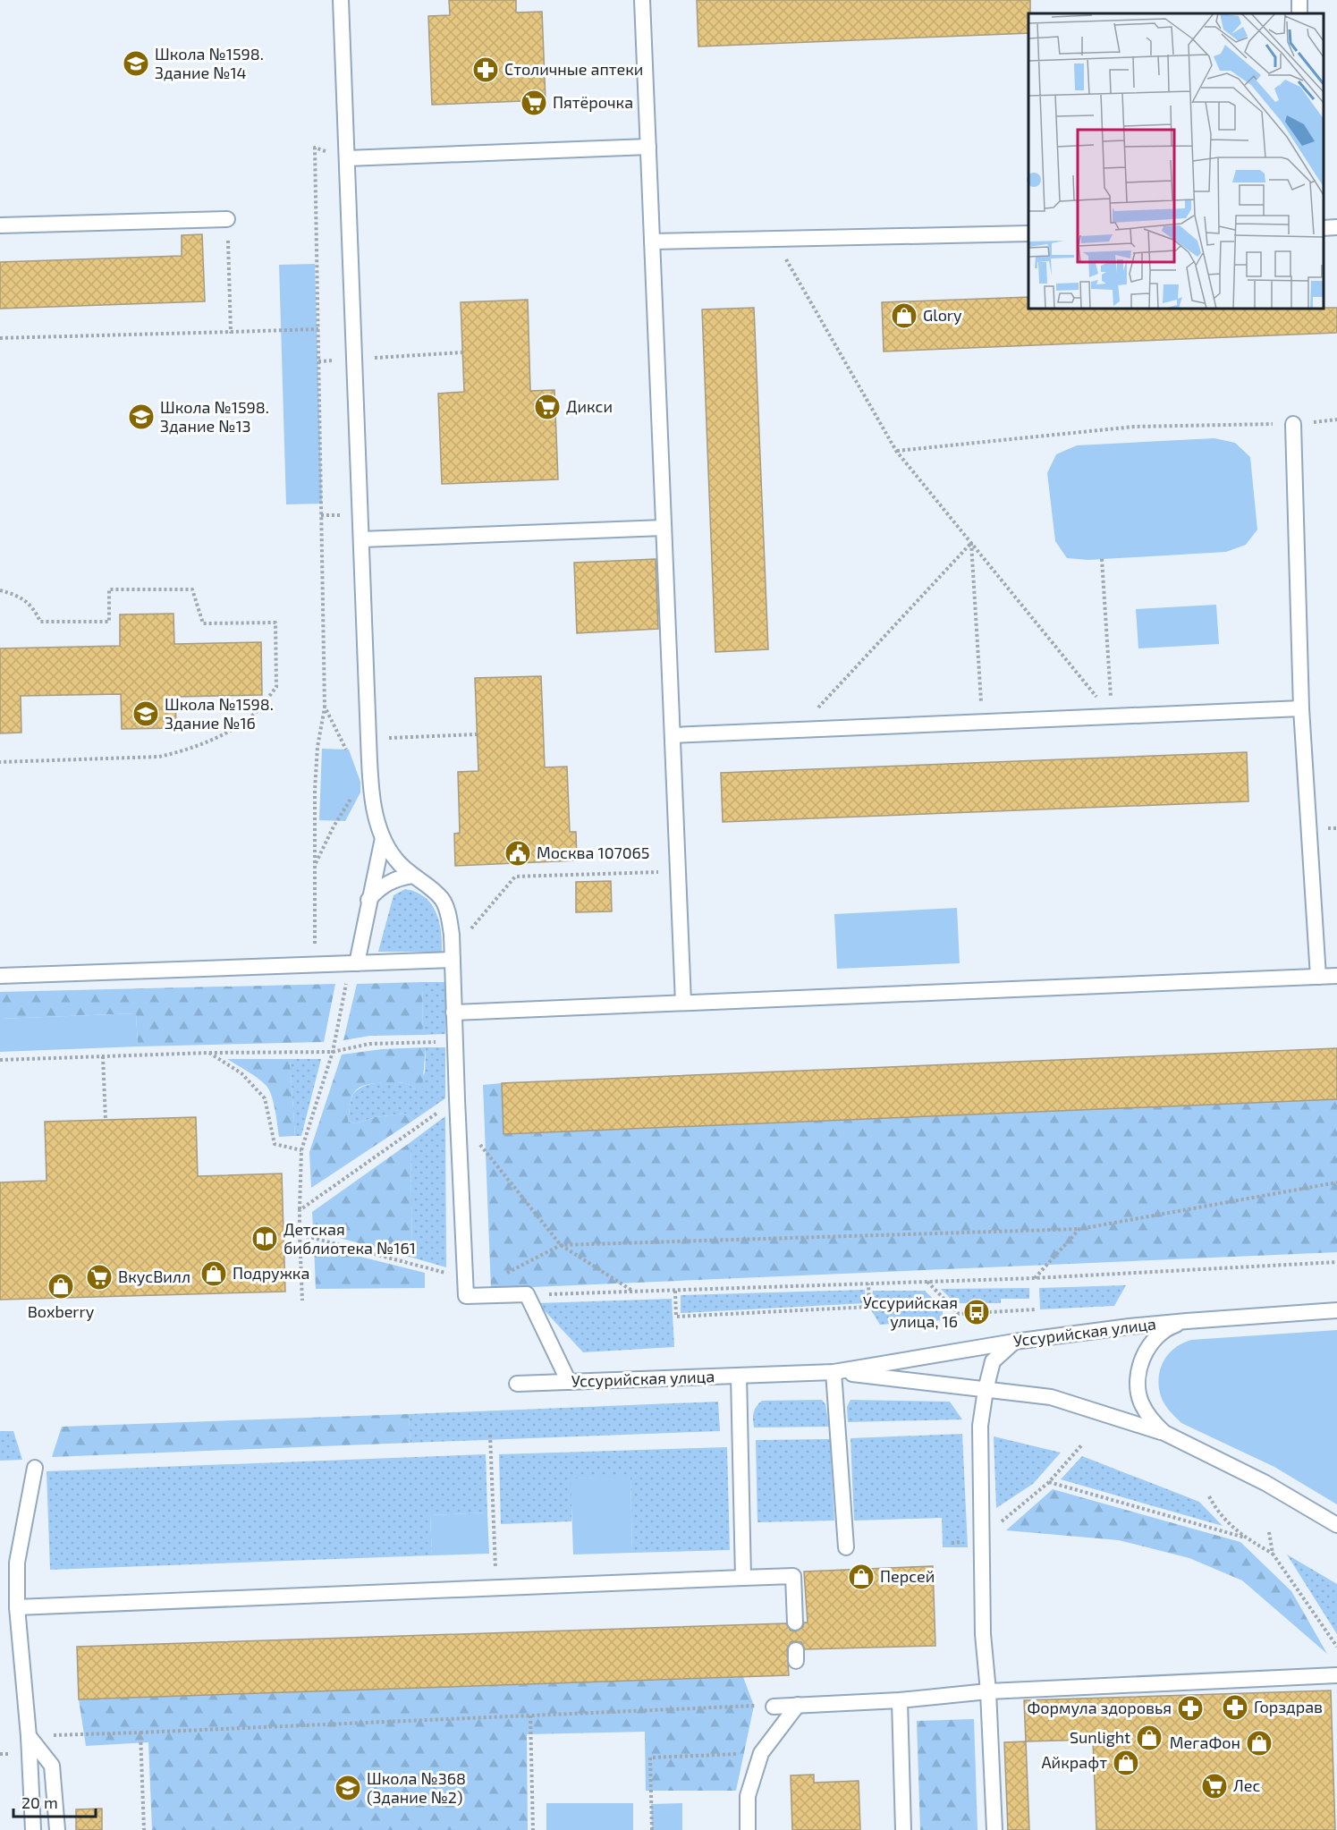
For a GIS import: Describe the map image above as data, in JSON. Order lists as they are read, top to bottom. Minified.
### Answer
{"streets":{"lane":["Уссурийская улица"]},"places":{"school or university":["Школа №1598. Здание №14","Школа №1598. Здание №13","Школа №1598. Здание №16","Школа №368 (Здание №2)"],"pharmacy":["Столичные аптеки","Горздрав","Формула здоровья"],"supermarket":["Пятёрочка","Дикси","ВкусВилл","Лес"],"shop":["Glory","Подружка","Boxberry","Персей","Sunlight","МегаФон","Айкрафт"],"public building":["Москва 107065"],"library":["Детская библиотека №161"],"bus stop":["Уссурийская улица, 16"]},"scale_bar":"20 m"}
